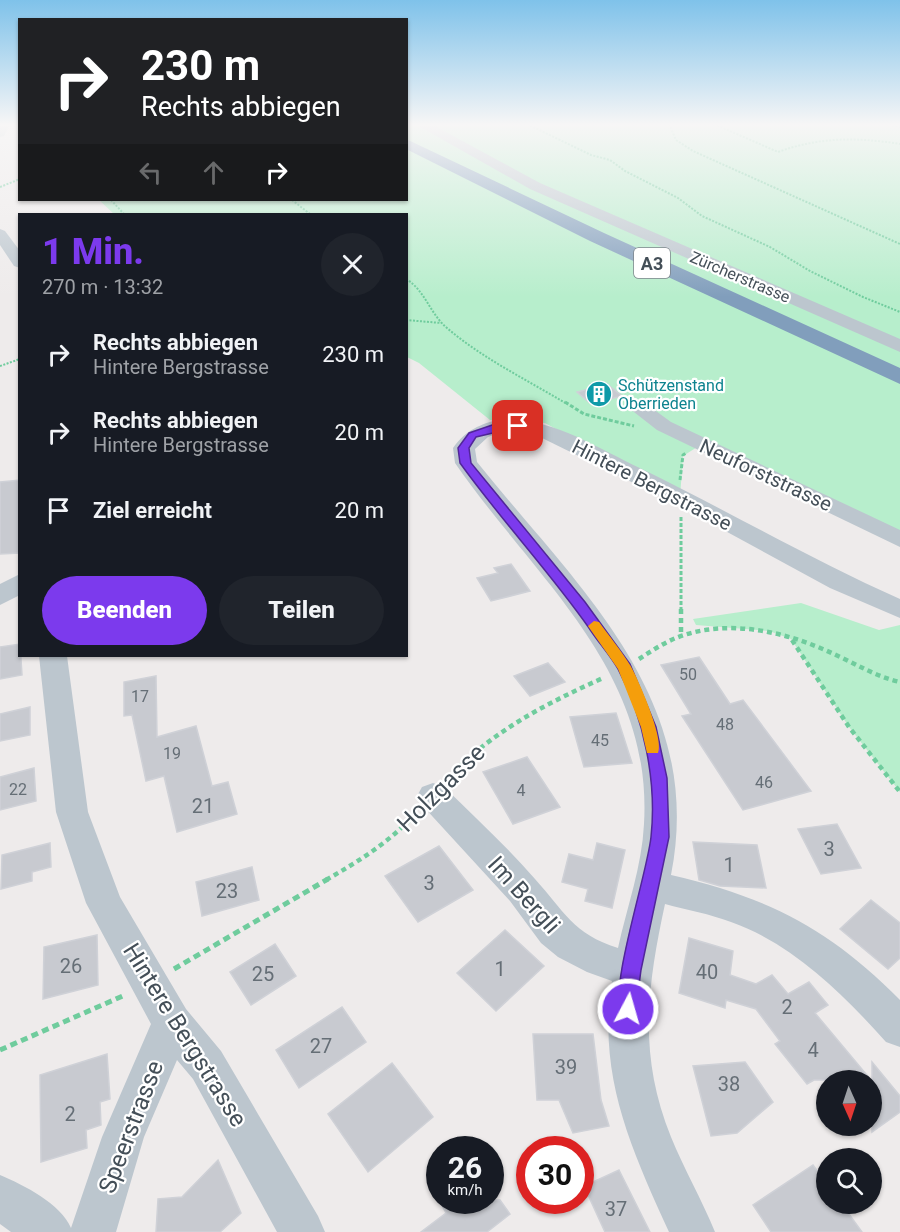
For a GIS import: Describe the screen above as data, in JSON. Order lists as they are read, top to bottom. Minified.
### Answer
{"streets":{"highway":["A3"],"street":["Zürcherstrasse","Neuforststrasse","Hintere Bergstrasse","Im Bergli","Speerstrasse"],"path":["Holzgasse"]},"crossings":[["Hintere Bergstrasse","Holzgasse"],["Hintere Bergstrasse","Im Bergli"],["Hintere Bergstrasse","Speerstrasse"],["Holzgasse","Im Bergli"]],"places":{"building":["Schützenstand Oberrieden"]},"house_numbers":["50","17","48","45","19","46","22","4","21","3","1","3","23","26","1","40","25","2","27","4","39","38","2","37"],"north":"bottom","page":{"turn":["230 m","Rechts abbiegen"],"heading":["1 Min.","270 m · 13:32"],"list":[{"name":"Rechts abbiegen","note":"Hintere Bergstrasse","value":"230 m"},{"name":"Rechts abbiegen","note":"Hintere Bergstrasse","value":"20 m"},{"name":"Ziel erreicht","value":"20 m"}],"buttons":["Beenden","Teilen"],"speed":"26 km/h","limit":"30"}}
